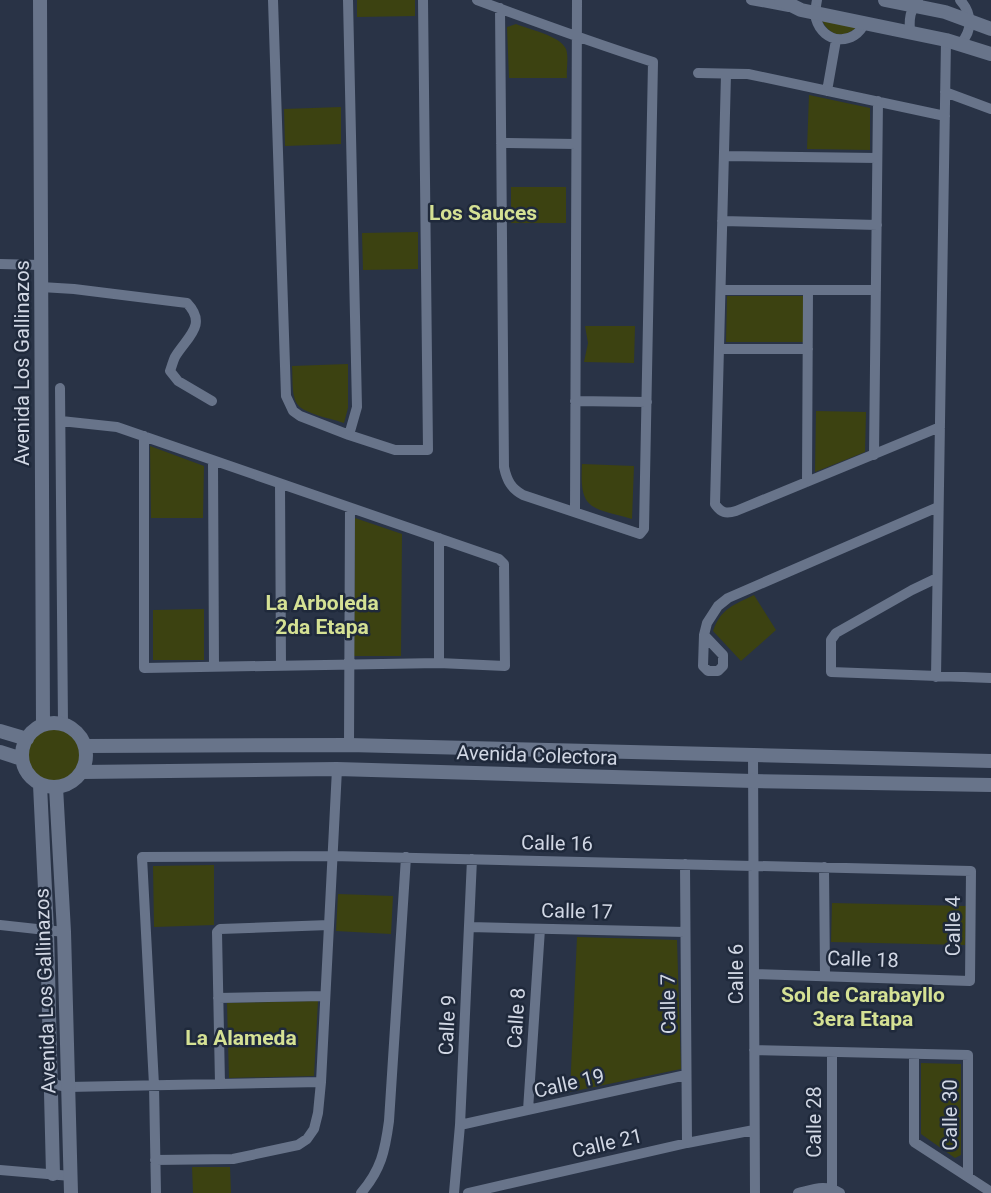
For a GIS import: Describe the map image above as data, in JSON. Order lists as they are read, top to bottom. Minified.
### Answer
{"streets":{"street":["Avenida Los Gallinazos","Avenida Colectora","Calle 16","Calle 17","Calle 4","Calle 18","Calle 6","Calle 7","Calle 8","Calle 9","Calle 19","Calle 30","Calle 28","Calle 21"]},"crossings":[["Avenida Los Gallinazos","Avenida Colectora"],["Avenida Colectora","Calle 6"],["Calle 16","Calle 4"],["Calle 16","Calle 6"],["Calle 16","Calle 7"],["Calle 16","Calle 9"],["Calle 17","Calle 7"],["Calle 17","Calle 8"],["Calle 17","Calle 9"],["Calle 4","Calle 18"],["Calle 18","Calle 6"],["Calle 6","Calle 21"],["Calle 7","Calle 19"],["Calle 7","Calle 21"],["Calle 8","Calle 19"],["Calle 9","Calle 19"]],"districts":["Los Sauces","La Arboleda 2da Etapa","Sol de Carabayllo 3era Etapa","La Alameda"]}
